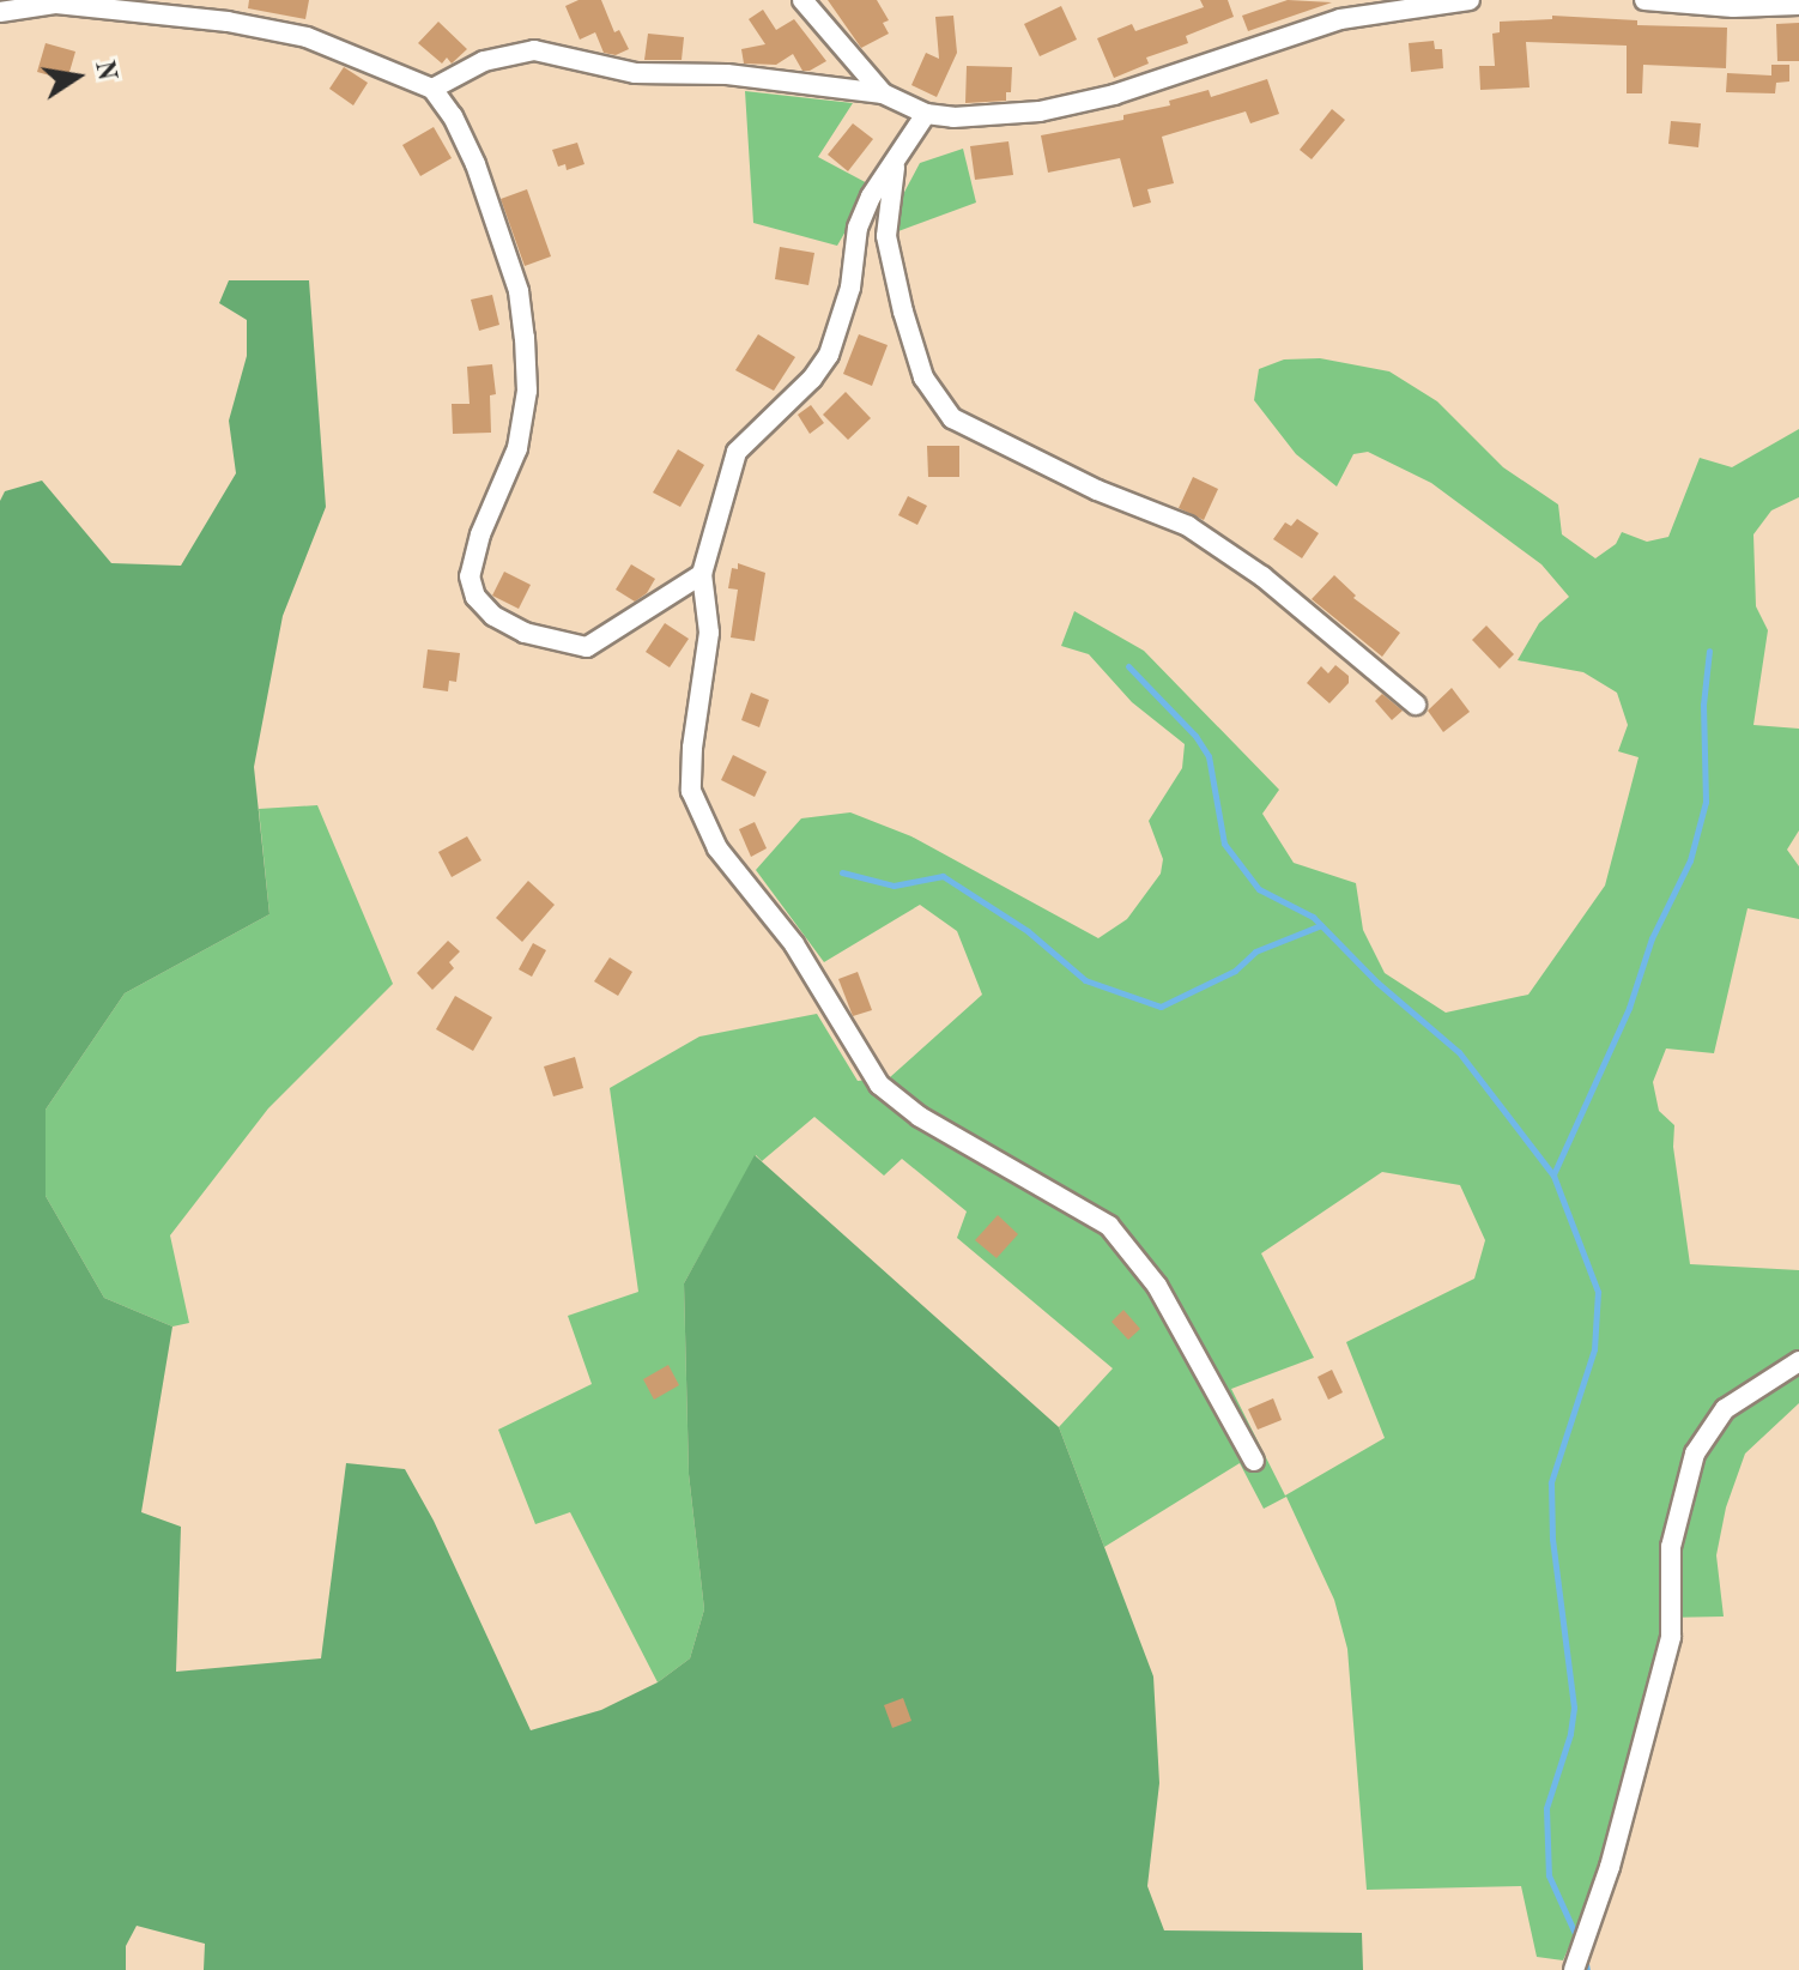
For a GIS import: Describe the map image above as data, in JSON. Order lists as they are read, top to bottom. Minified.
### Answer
{"north":"right"}
